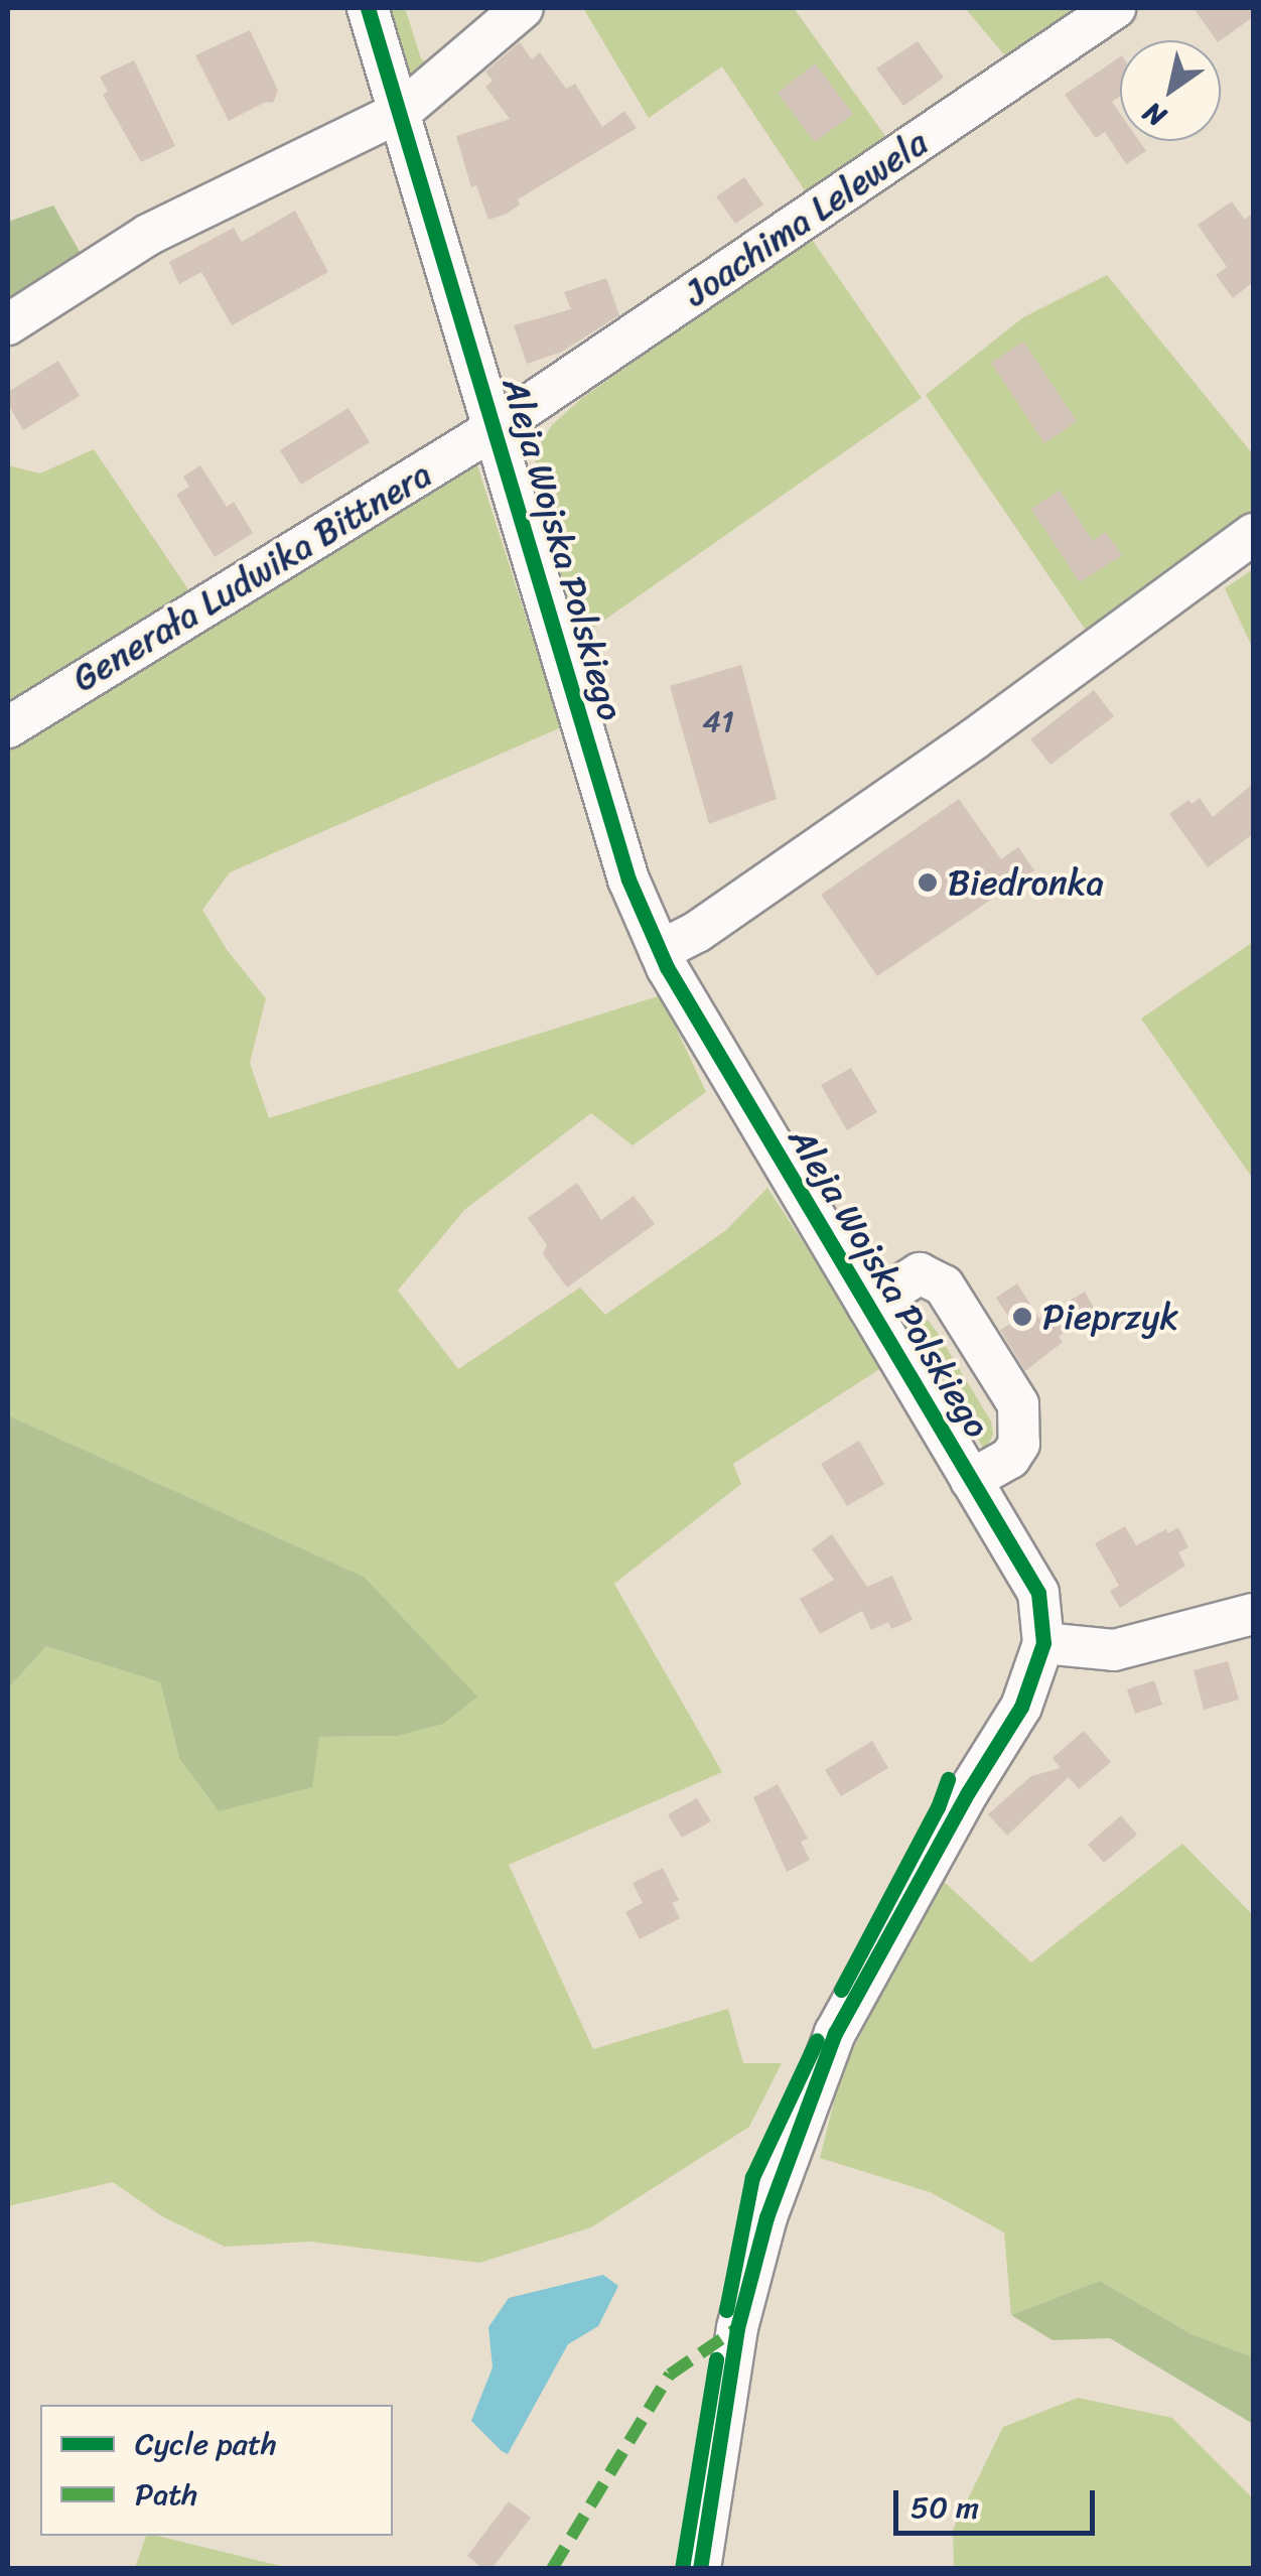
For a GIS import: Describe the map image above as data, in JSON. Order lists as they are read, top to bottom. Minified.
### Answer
{"streets":{"street":["Joachima Lelewela","Aleja Wojska Polskiego","Generała Ludwika Bittnera"]},"crossings":[["Joachima Lelewela","Aleja Wojska Polskiego"],["Joachima Lelewela","Generała Ludwika Bittnera"],["Aleja Wojska Polskiego","Generała Ludwika Bittnera"]],"places":["Biedronka","Pieprzyk"],"house_numbers":["41"],"legend":["Cycle path","Path"],"scale_bar":"50 m","north":"bottom left"}
